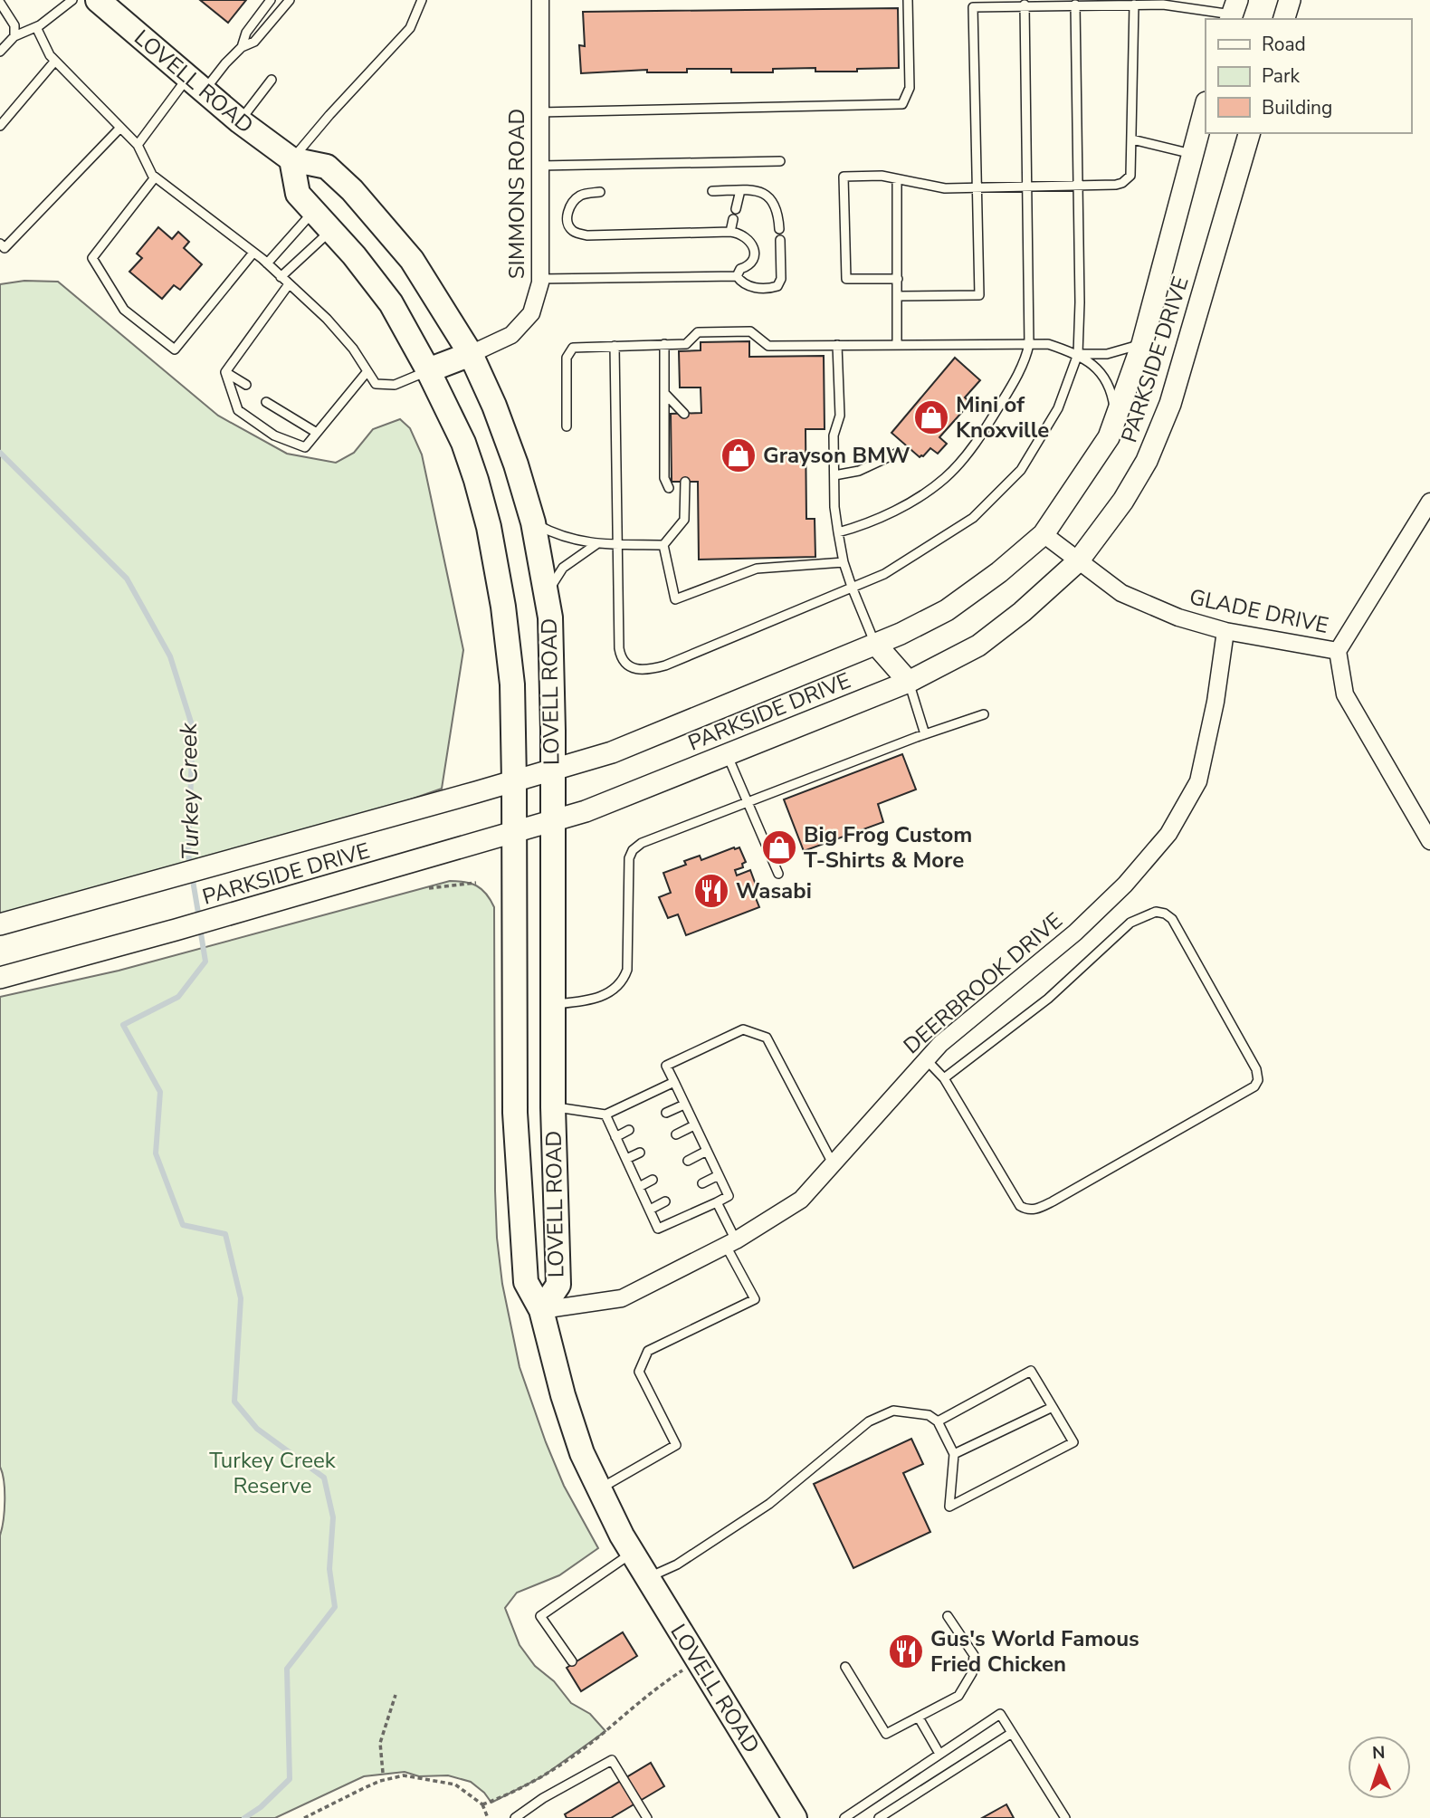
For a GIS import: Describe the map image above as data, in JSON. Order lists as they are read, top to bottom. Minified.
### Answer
{"streets":{"main road":["LOVELL ROAD"],"street":["SIMMONS ROAD","PARKSIDE DRIVE","GLADE DRIVE","DEERBROOK DRIVE"]},"crossings":[["LOVELL ROAD","SIMMONS ROAD"],["LOVELL ROAD","PARKSIDE DRIVE"],["LOVELL ROAD","DEERBROOK DRIVE"],["PARKSIDE DRIVE","GLADE DRIVE"],["GLADE DRIVE","DEERBROOK DRIVE"]],"water":["Turkey Creek"],"parks":["Turkey Creek Reserve"],"places":{"shop":["Mini of Knoxville","Grayson BMW","Big Frog Custom T-Shirts & More"],"restaurant":["Wasabi","Gus's World Famous Fried Chicken"]},"legend":["Road","Park","Building"],"north":"top"}
